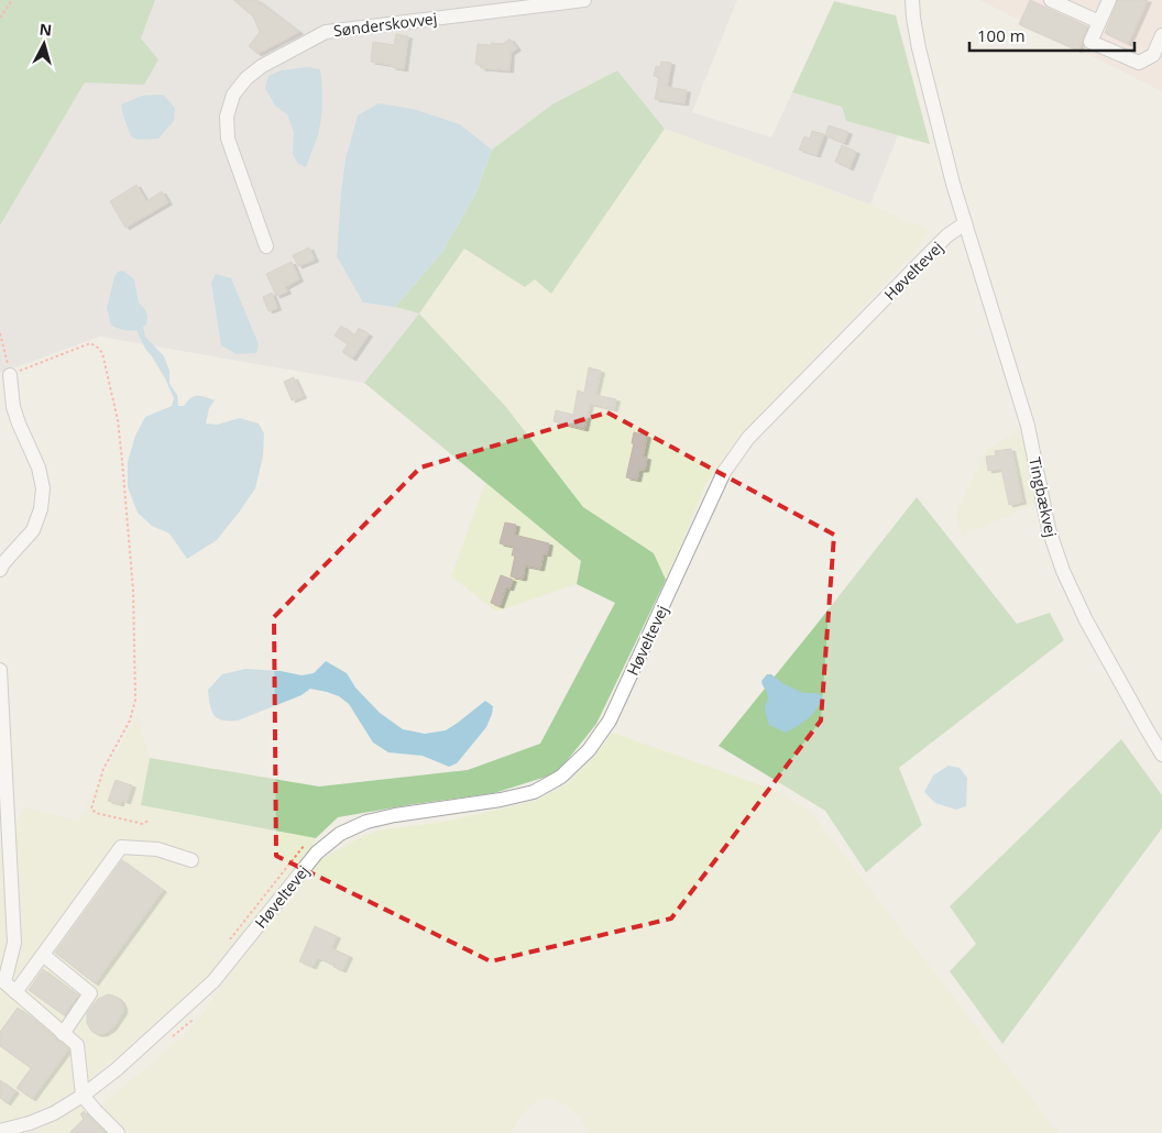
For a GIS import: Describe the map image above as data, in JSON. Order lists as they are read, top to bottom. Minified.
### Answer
{"streets":{"street":["Sønderskovvej","Høveltevej","Tingbækvej"]},"crossings":[["Høveltevej","Tingbækvej"]],"scale_bar":"100 m","north":"top"}
